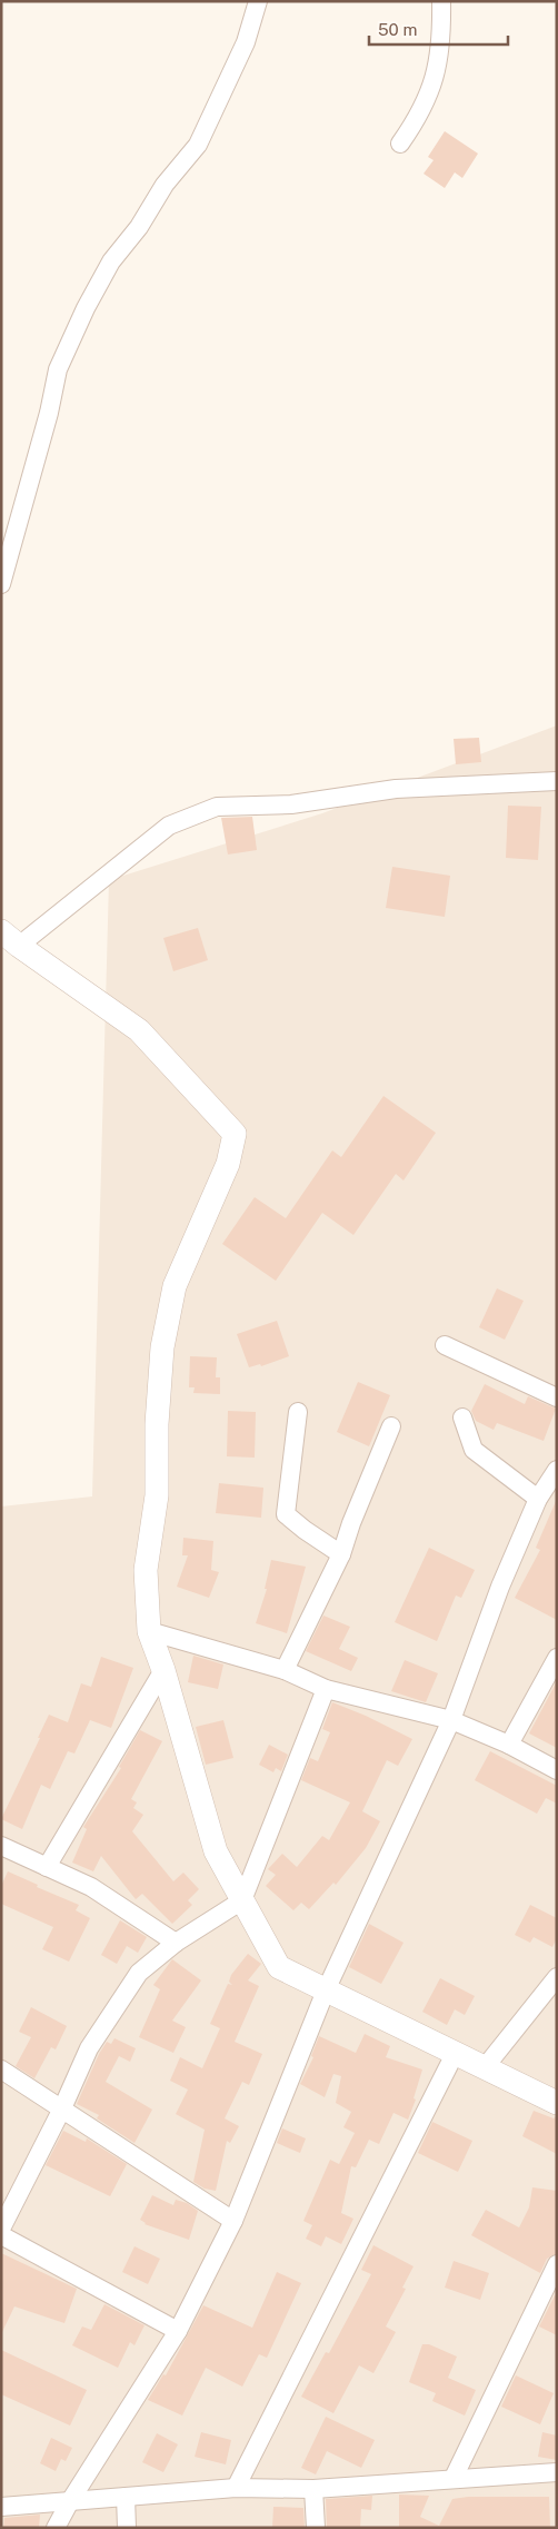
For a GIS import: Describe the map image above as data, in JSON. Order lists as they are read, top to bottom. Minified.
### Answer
{"scale_bar":"50 m"}
